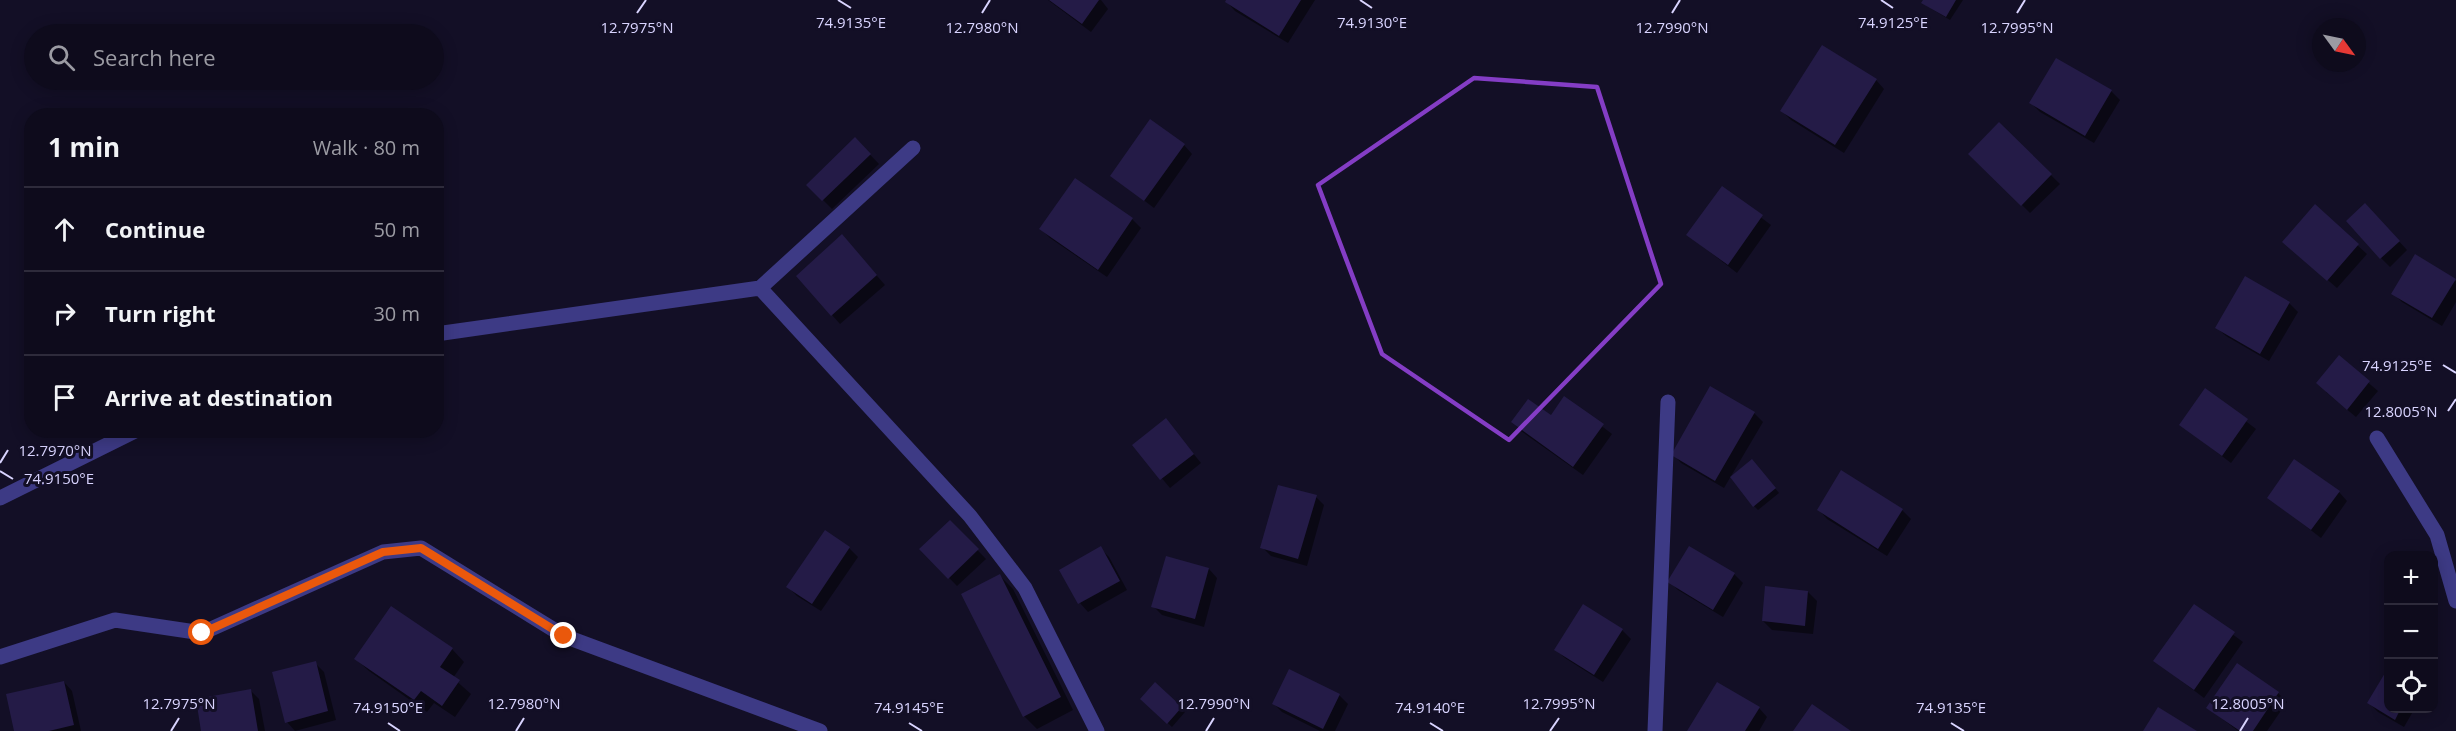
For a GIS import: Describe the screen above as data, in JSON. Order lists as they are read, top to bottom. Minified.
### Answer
{"north":"bottom right","page":{"search":"Search here","heading":["1 min","Walk · 80 m"],"list":[["Continue","50 m"],["Turn right","30 m"],"Arrive at destination"],"map_buttons":["+","−"]},"coordinates":["74.9135°E","74.9125°E","74.9130°E","12.7975°N","12.7980°N","12.7990°N","12.7995°N","12.8005°N","12.7970°N","74.9150°E","74.9145°E","74.9140°E"]}
